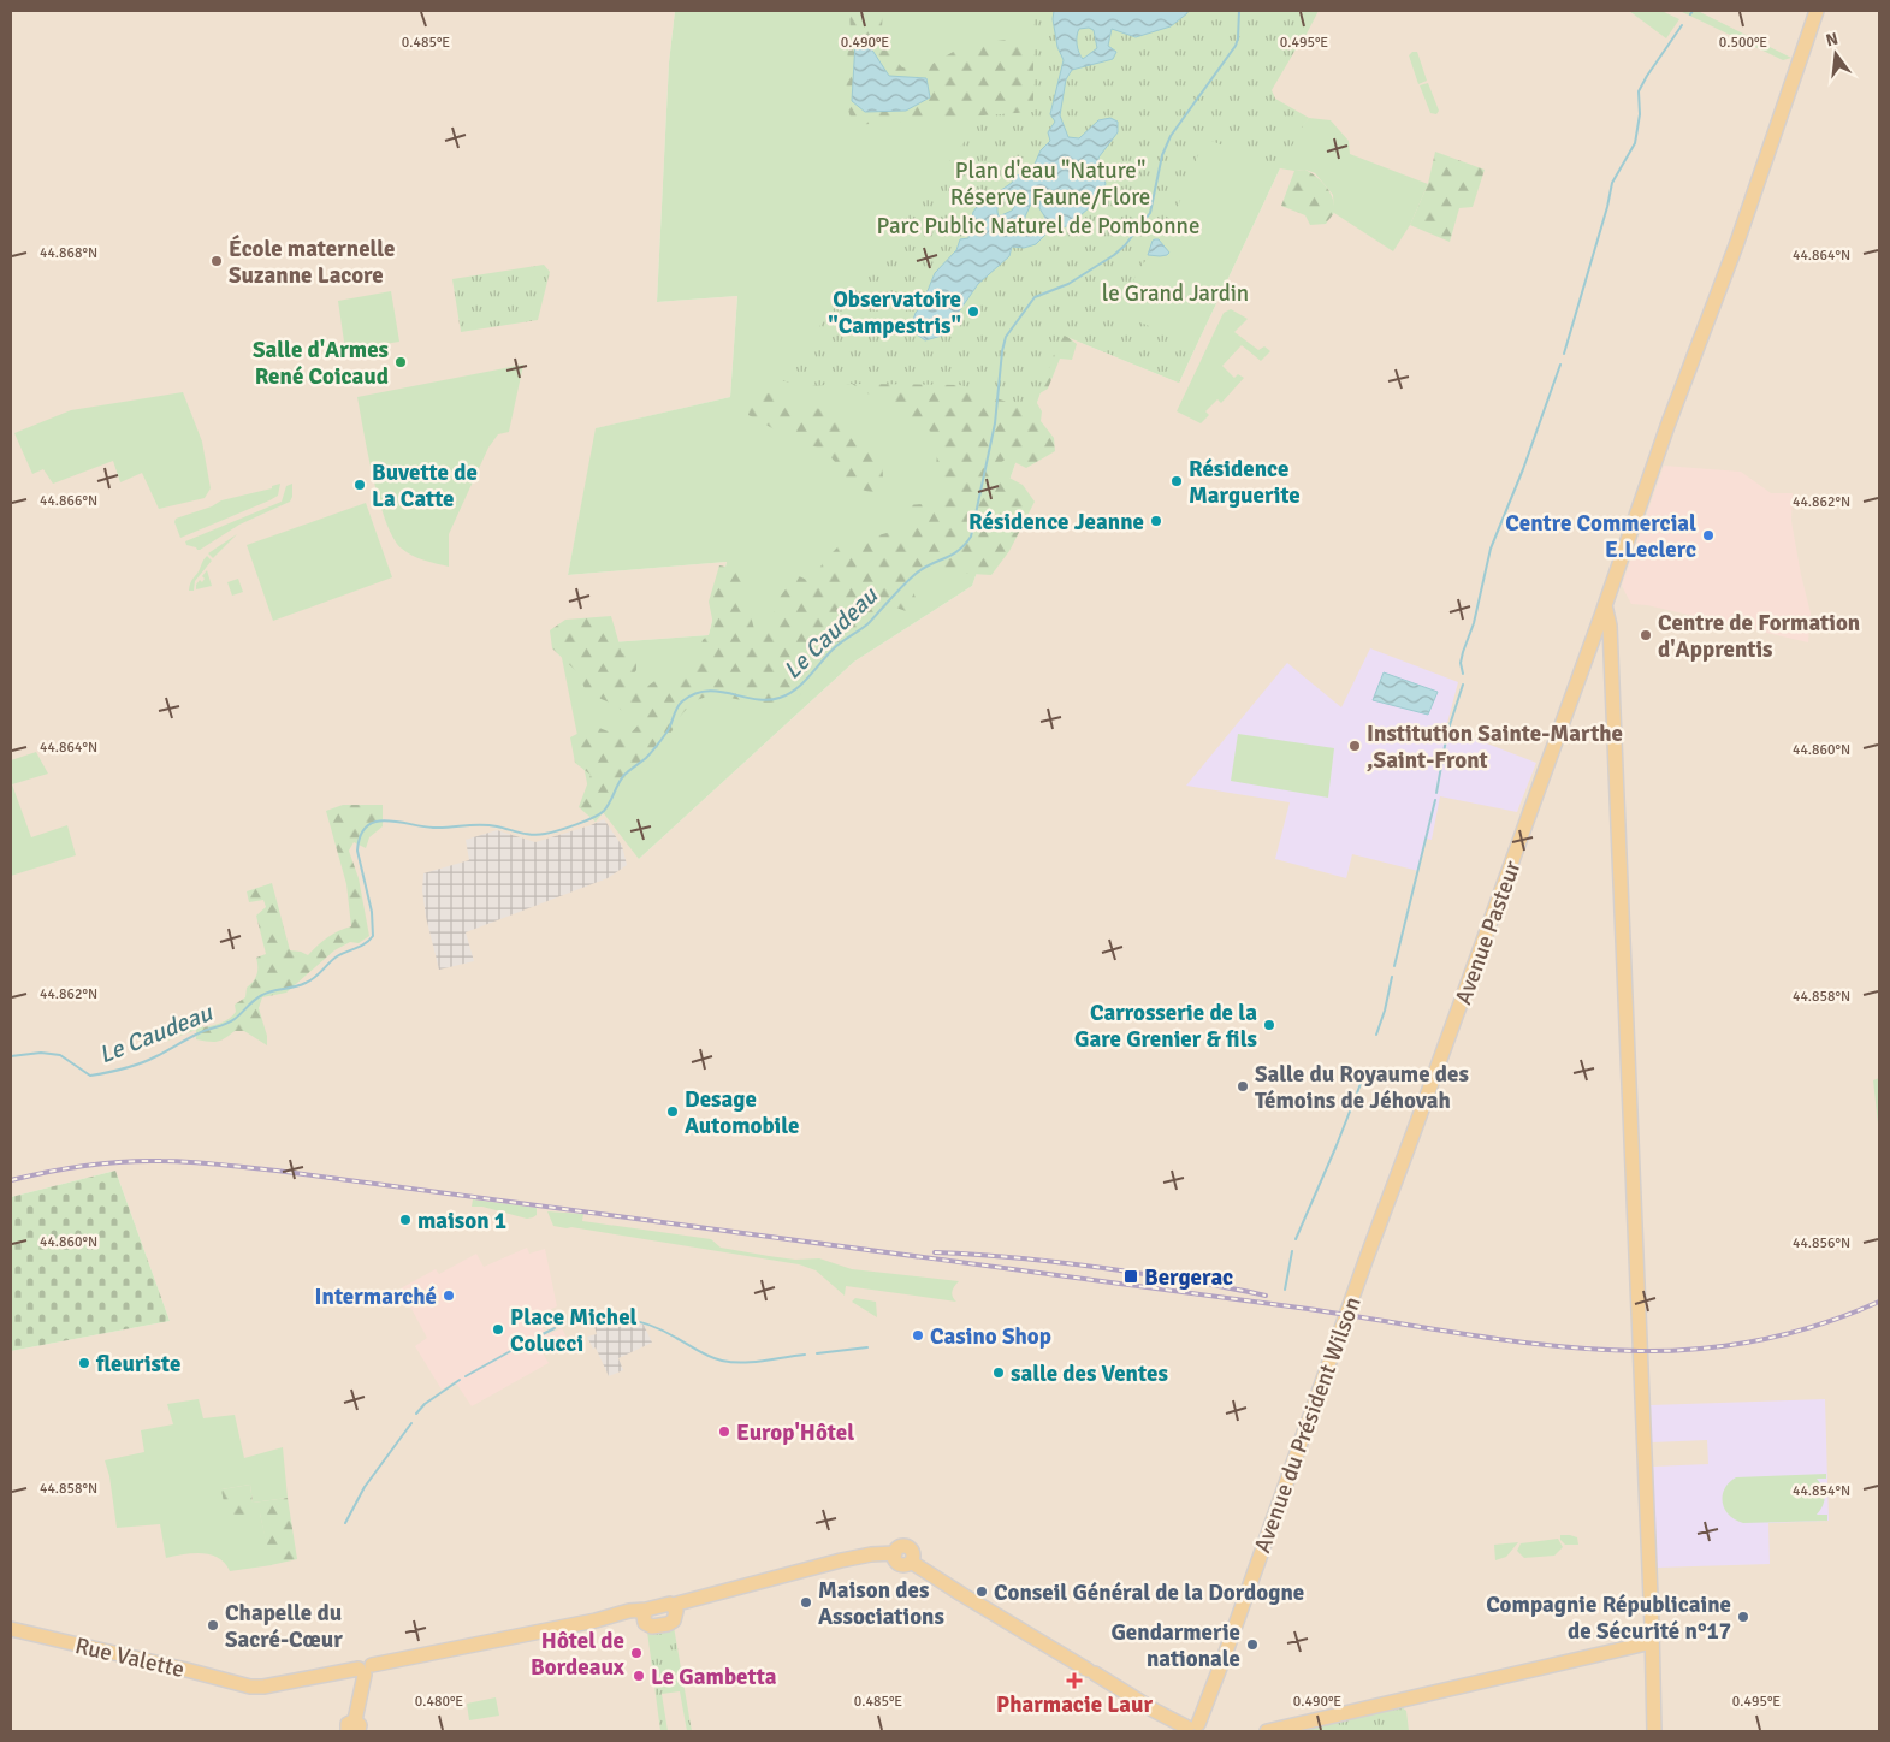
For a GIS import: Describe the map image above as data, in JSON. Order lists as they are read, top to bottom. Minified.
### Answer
{"streets":{"main road":["Avenue Pasteur","Avenue du Président Wilson","Rue Valette"]},"crossings":[["Avenue Pasteur","Avenue du Président Wilson"]],"water":["Le Caudeau"],"parks":["Plan d'eau \"Nature\" Réserve Faune/Flore","Parc Public Naturel de Pombonne","le Grand Jardin"],"places":{"other":["École maternelle Suzanne Lacore","Observatoire \"Campestris\"","Salle d'Armes René Coicaud","Résidence Marguerite","Buvette de La Catte","Résidence Jeanne","Centre Commercial E.Leclerc","Centre de Formation d'Apprentis","Institution Sainte-Marthe ,Saint-Front","Carrosserie de la Gare Grenier & fils","Salle du Royaume des Témoins de Jéhovah","Desage Automobile","maison 1","Intermarché","Place Michel Colucci","Casino Shop","fleuriste","salle des Ventes","Europ'Hôtel","Conseil Général de la Dordogne","Maison des Associations","Compagnie Républicaine de Sécurité n°17","Chapelle du Sacré-Cœur","Gendarmerie nationale","Hôtel de Bordeaux","Le Gambetta"],"transit":["Bergerac"],"health":["Pharmacie Laur"]},"north":"top","coordinates":["0.485°E","0.490°E","0.495°E","0.500°E","44.868°N","44.864°N","44.866°N","44.862°N","44.860°N","44.858°N","44.856°N","44.854°N","0.480°E"]}
